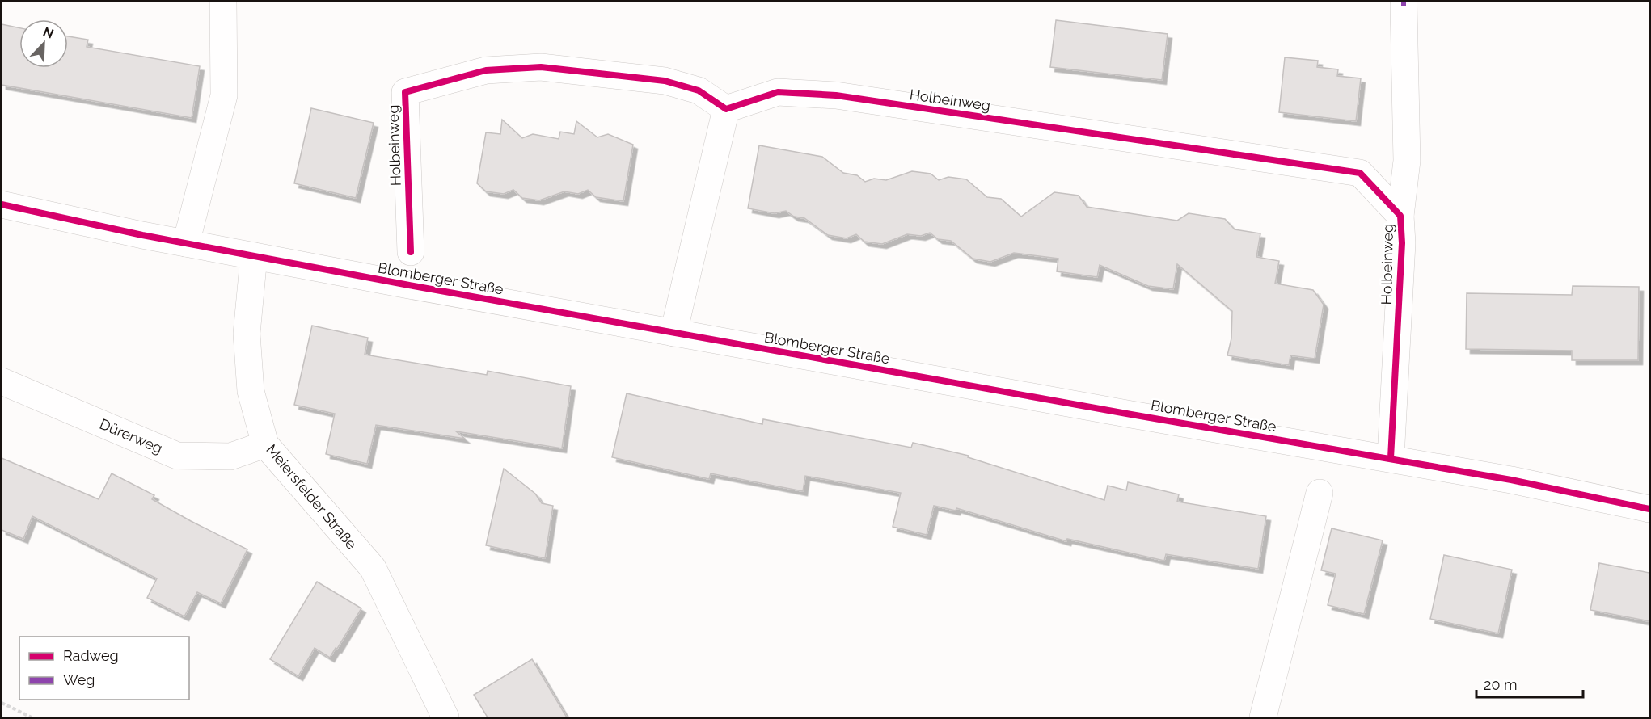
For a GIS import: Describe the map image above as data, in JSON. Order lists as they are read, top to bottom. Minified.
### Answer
{"streets":{"street":["Holbeinweg","Blomberger Straße","Dürerweg","Meiersfelder Straße"]},"crossings":[["Holbeinweg","Blomberger Straße"],["Blomberger Straße","Meiersfelder Straße"],["Dürerweg","Meiersfelder Straße"]],"legend":["Radweg","Weg"],"scale_bar":"20 m","north":"top right"}
